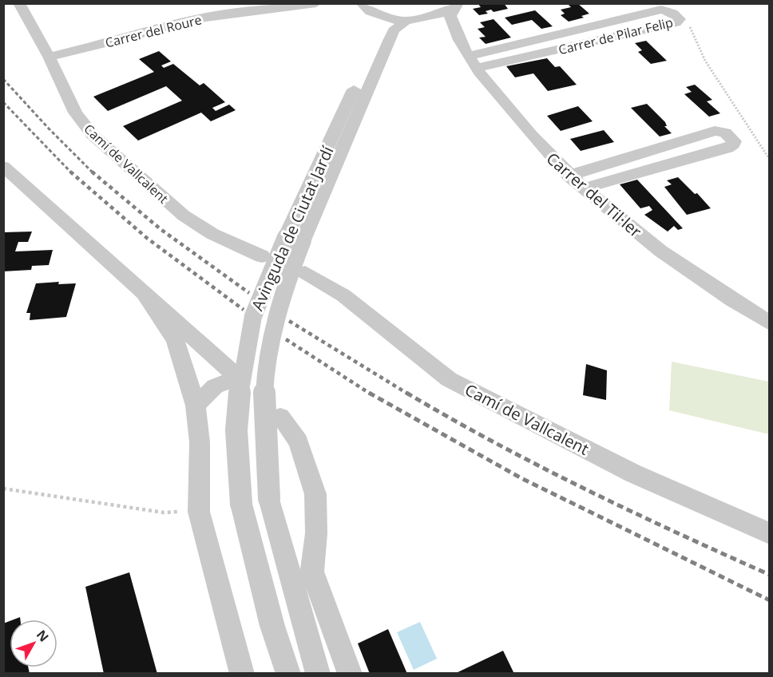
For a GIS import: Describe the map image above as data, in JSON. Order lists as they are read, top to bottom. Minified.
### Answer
{"streets":{"street":["Carrer del Roure","Carrer de Pilar Felip","Camí de Vallcalent","Carrer del Til·ler","Avinguda de Ciutat Jardí"]},"crossings":[["Carrer del Roure","Camí de Vallcalent"],["Carrer de Pilar Felip","Carrer del Til·ler"]],"north":"top right"}
